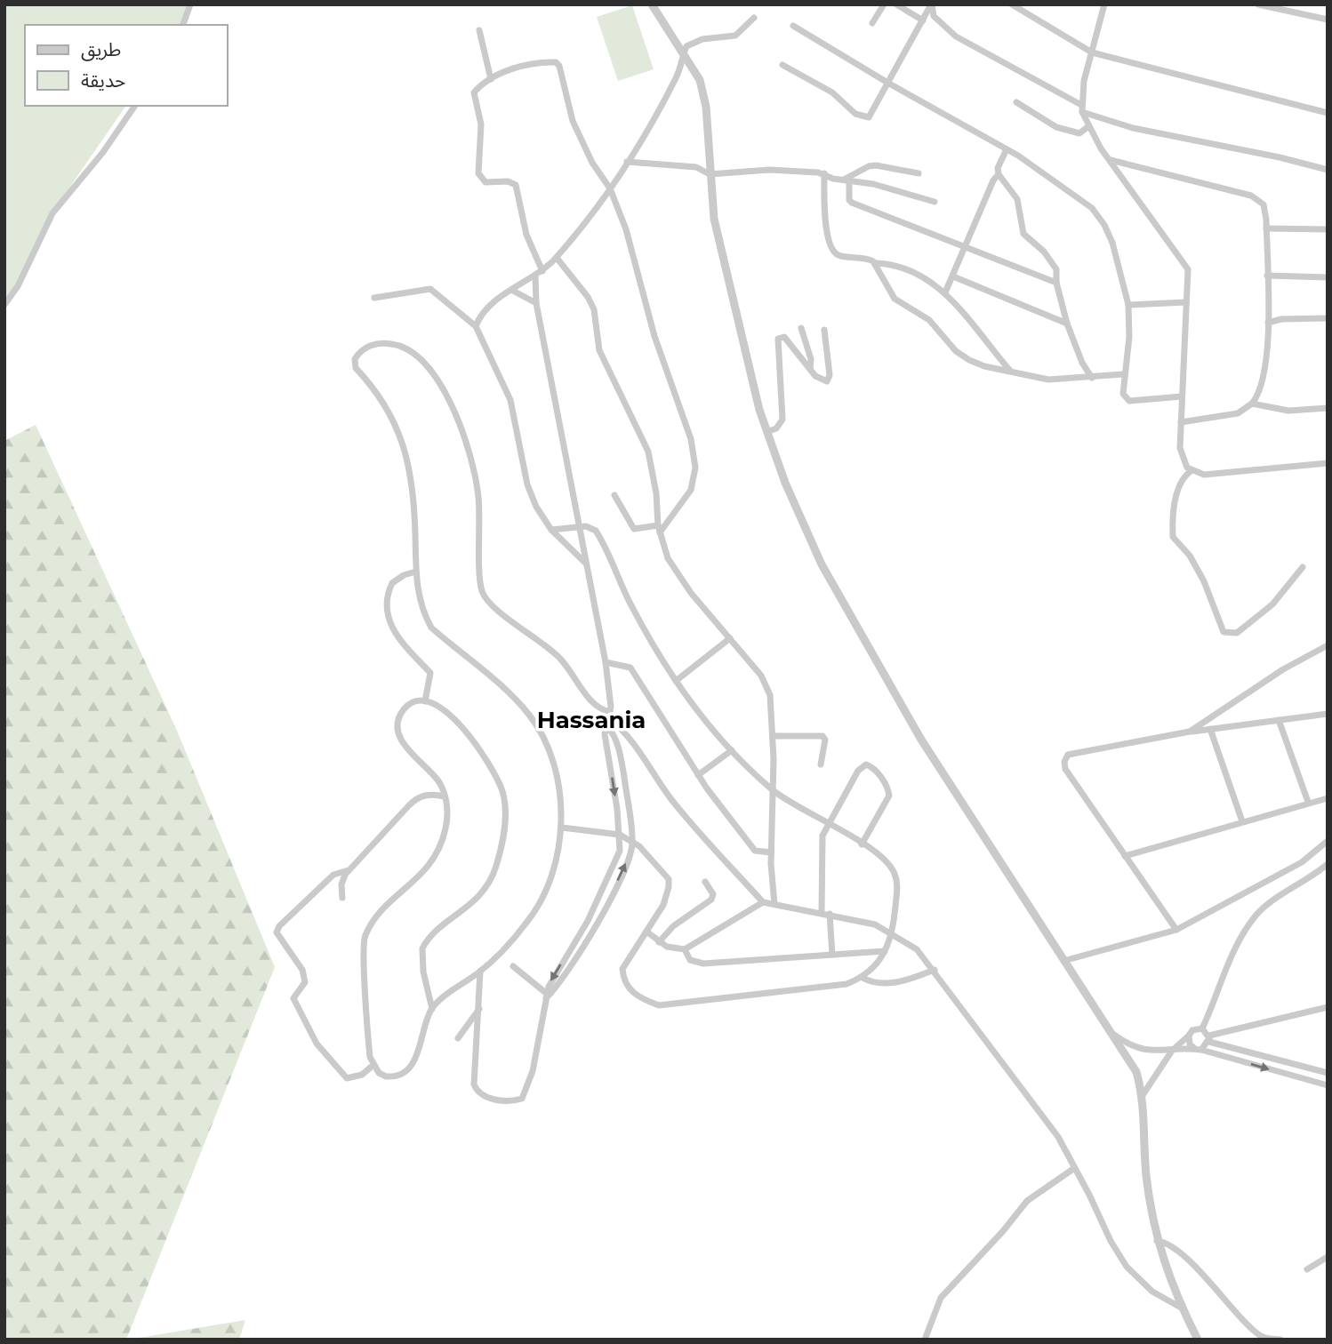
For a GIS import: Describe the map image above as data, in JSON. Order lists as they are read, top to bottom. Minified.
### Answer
{"districts":["Hassania"],"legend":["طريق","حديقة"]}
